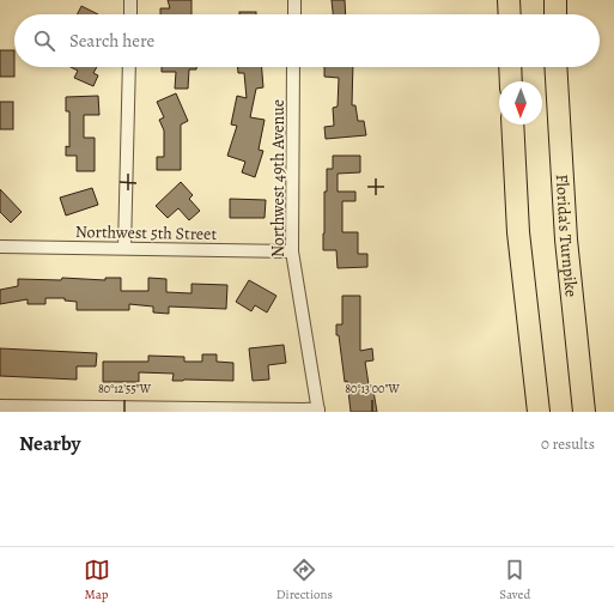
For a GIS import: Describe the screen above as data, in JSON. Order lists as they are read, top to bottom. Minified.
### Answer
{"streets":{"highway":["Florida's Turnpike"],"street":["Northwest 49th Avenue","Northwest 5th Street"]},"crossings":[["Northwest 49th Avenue","Northwest 5th Street"]],"north":"bottom","page":{"search":"Search here","heading":["Nearby","0 results"],"nav":["Map","Directions","Saved"]},"coordinates":["80°12'55\"W","80°13'00\"W"]}
